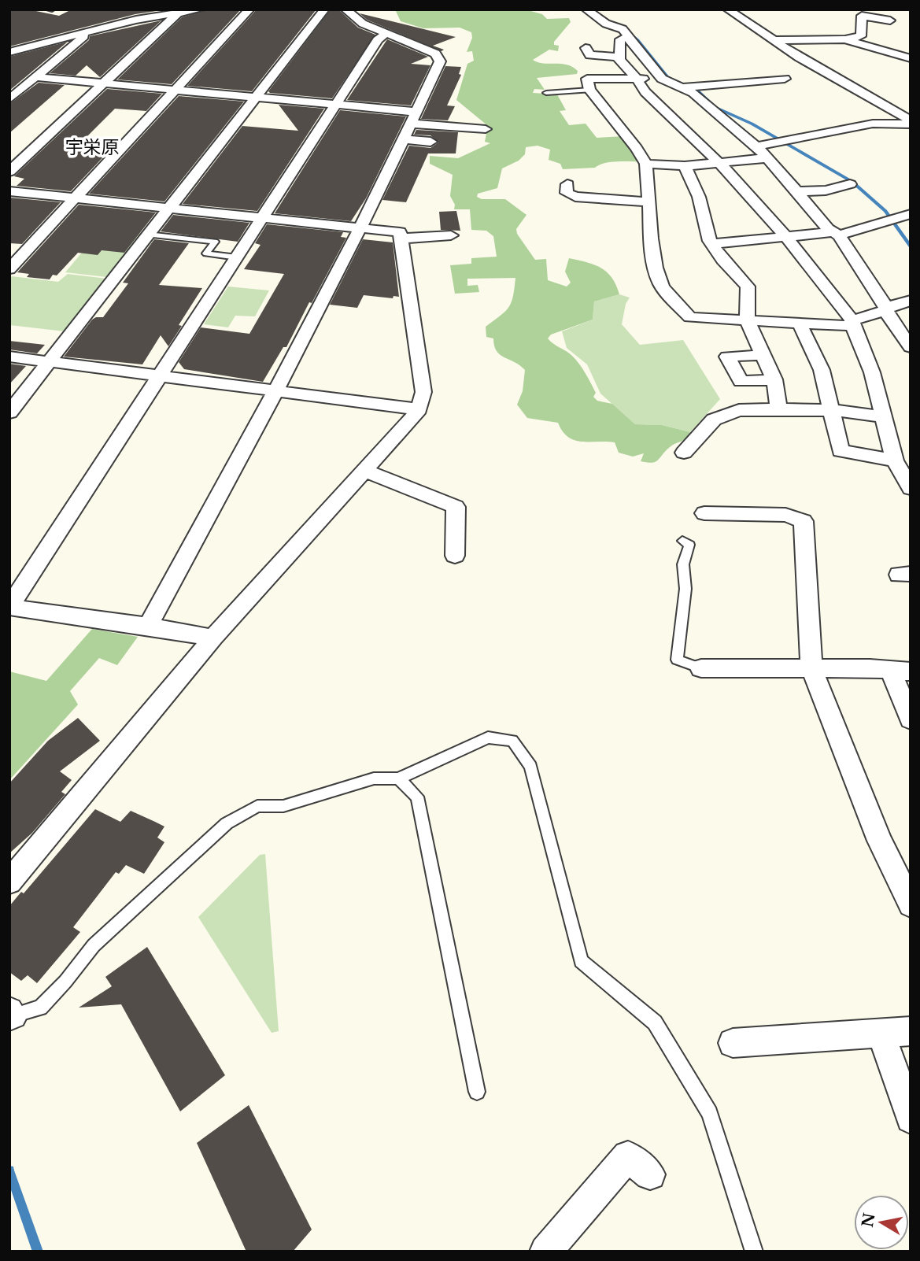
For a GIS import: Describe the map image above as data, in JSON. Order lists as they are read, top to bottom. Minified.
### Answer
{"districts":["宇栄原"],"north":"left"}
